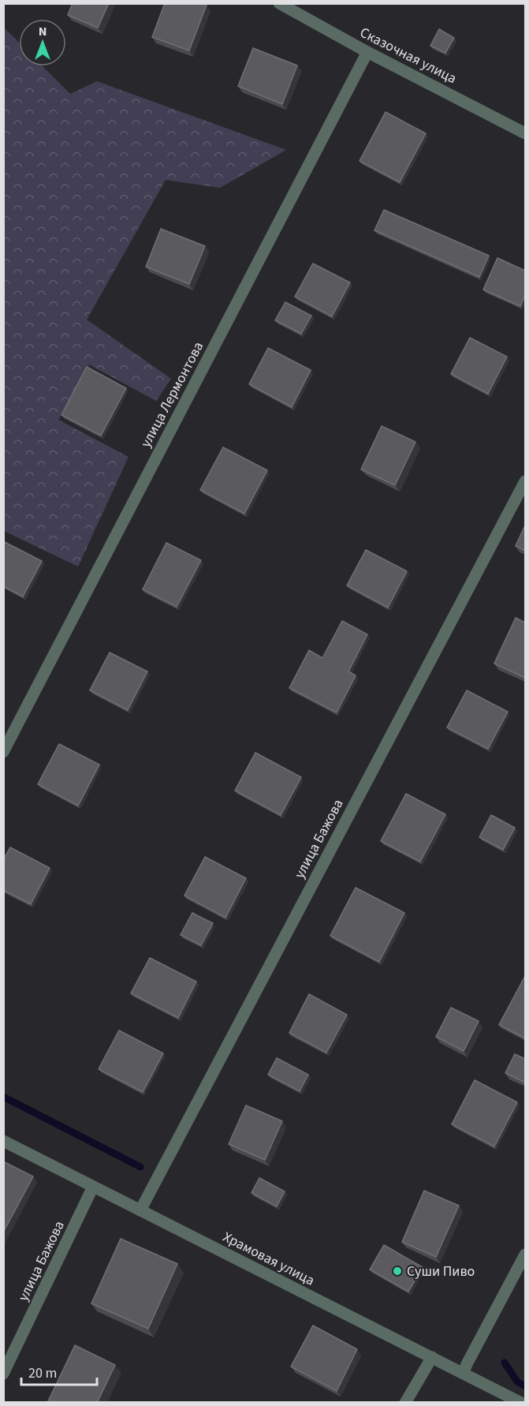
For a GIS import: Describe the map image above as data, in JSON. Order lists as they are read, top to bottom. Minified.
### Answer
{"streets":{"street":["Сказочная улица","улица Лермонтова","улица Бажова","Храмовая улица"]},"crossings":[["Сказочная улица","улица Лермонтова"],["улица Бажова","Храмовая улица"]],"places":["Суши Пиво"],"scale_bar":"20 m","north":"top"}
